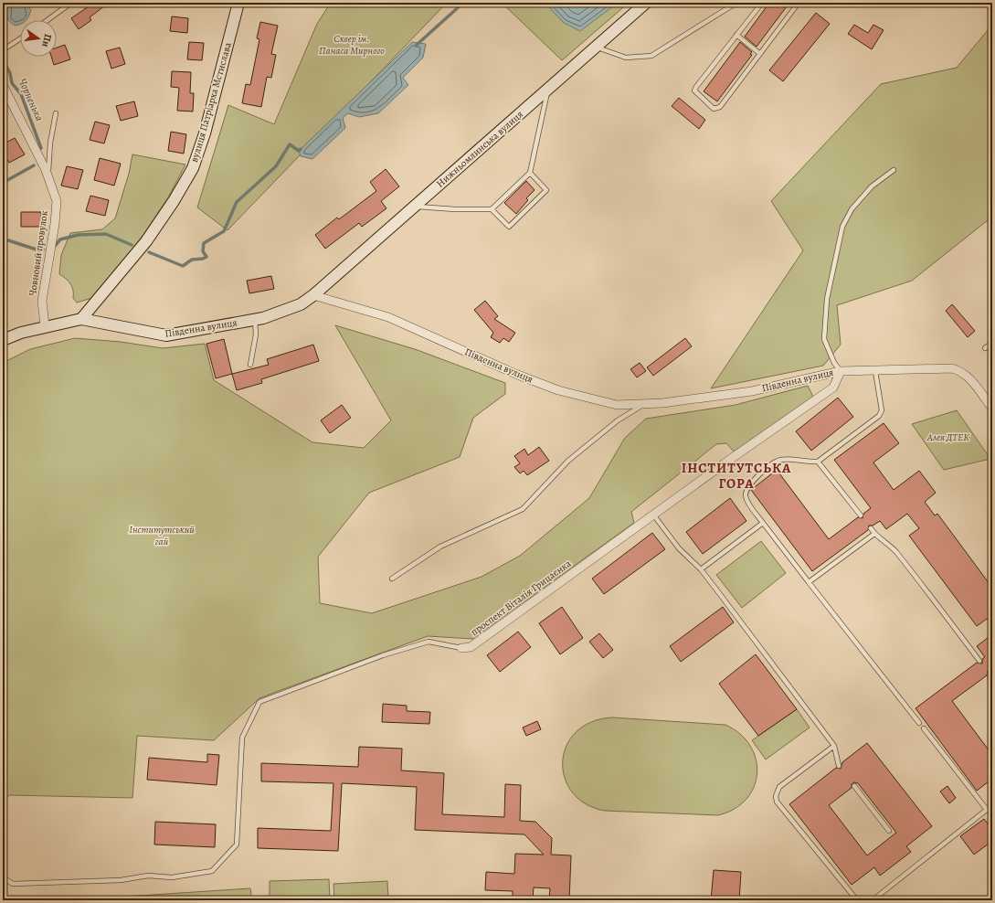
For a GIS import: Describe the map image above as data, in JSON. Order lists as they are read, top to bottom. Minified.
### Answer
{"streets":{"main road":["вулиця Патріарха Мстислава","Нижньомлинська вулиця","Південна вулиця"],"street":["Човновий провулок","проспект Віталія Грицаєнка"]},"crossings":[["вулиця Патріарха Мстислава","Південна вулиця"],["Нижньомлинська вулиця","Південна вулиця"],["Човновий провулок","Південна вулиця"],["Південна вулиця","проспект Віталія Грицаєнка"]],"districts":["ІНСТИТУТСЬКА ГОРА"],"water":["Чорненька"],"parks":["Сквер ім. Панаса Мирного","Алея ДТЕК","Інститутський гай"],"north":"right"}
